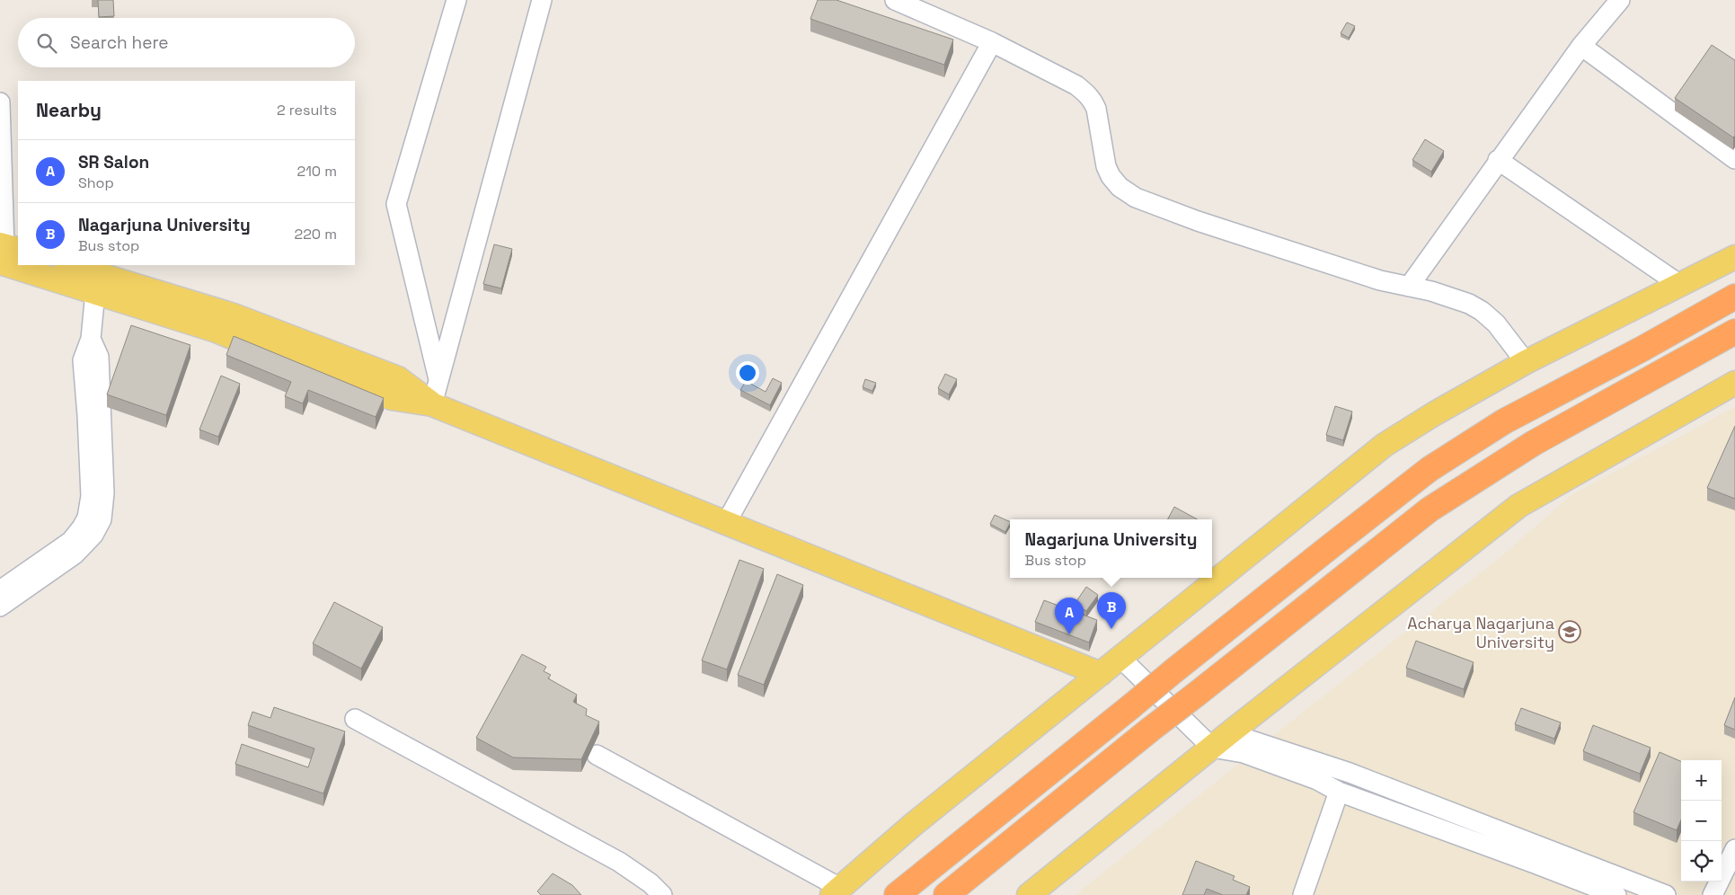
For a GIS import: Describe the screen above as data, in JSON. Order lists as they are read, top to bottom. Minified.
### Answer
{"places":{"school or university":["Acharya Nagarjuna University"]},"page":{"search":"Search here","heading":["Nearby","2 results"],"list":[{"mark":"A","name":"SR Salon","note":"Shop","value":"210 m"},{"mark":"B","name":"Nagarjuna University","note":"Bus stop","value":"220 m"}],"popup":["Nagarjuna University","Bus stop"],"pins":["B","A"],"map_buttons":["+","−"]}}
